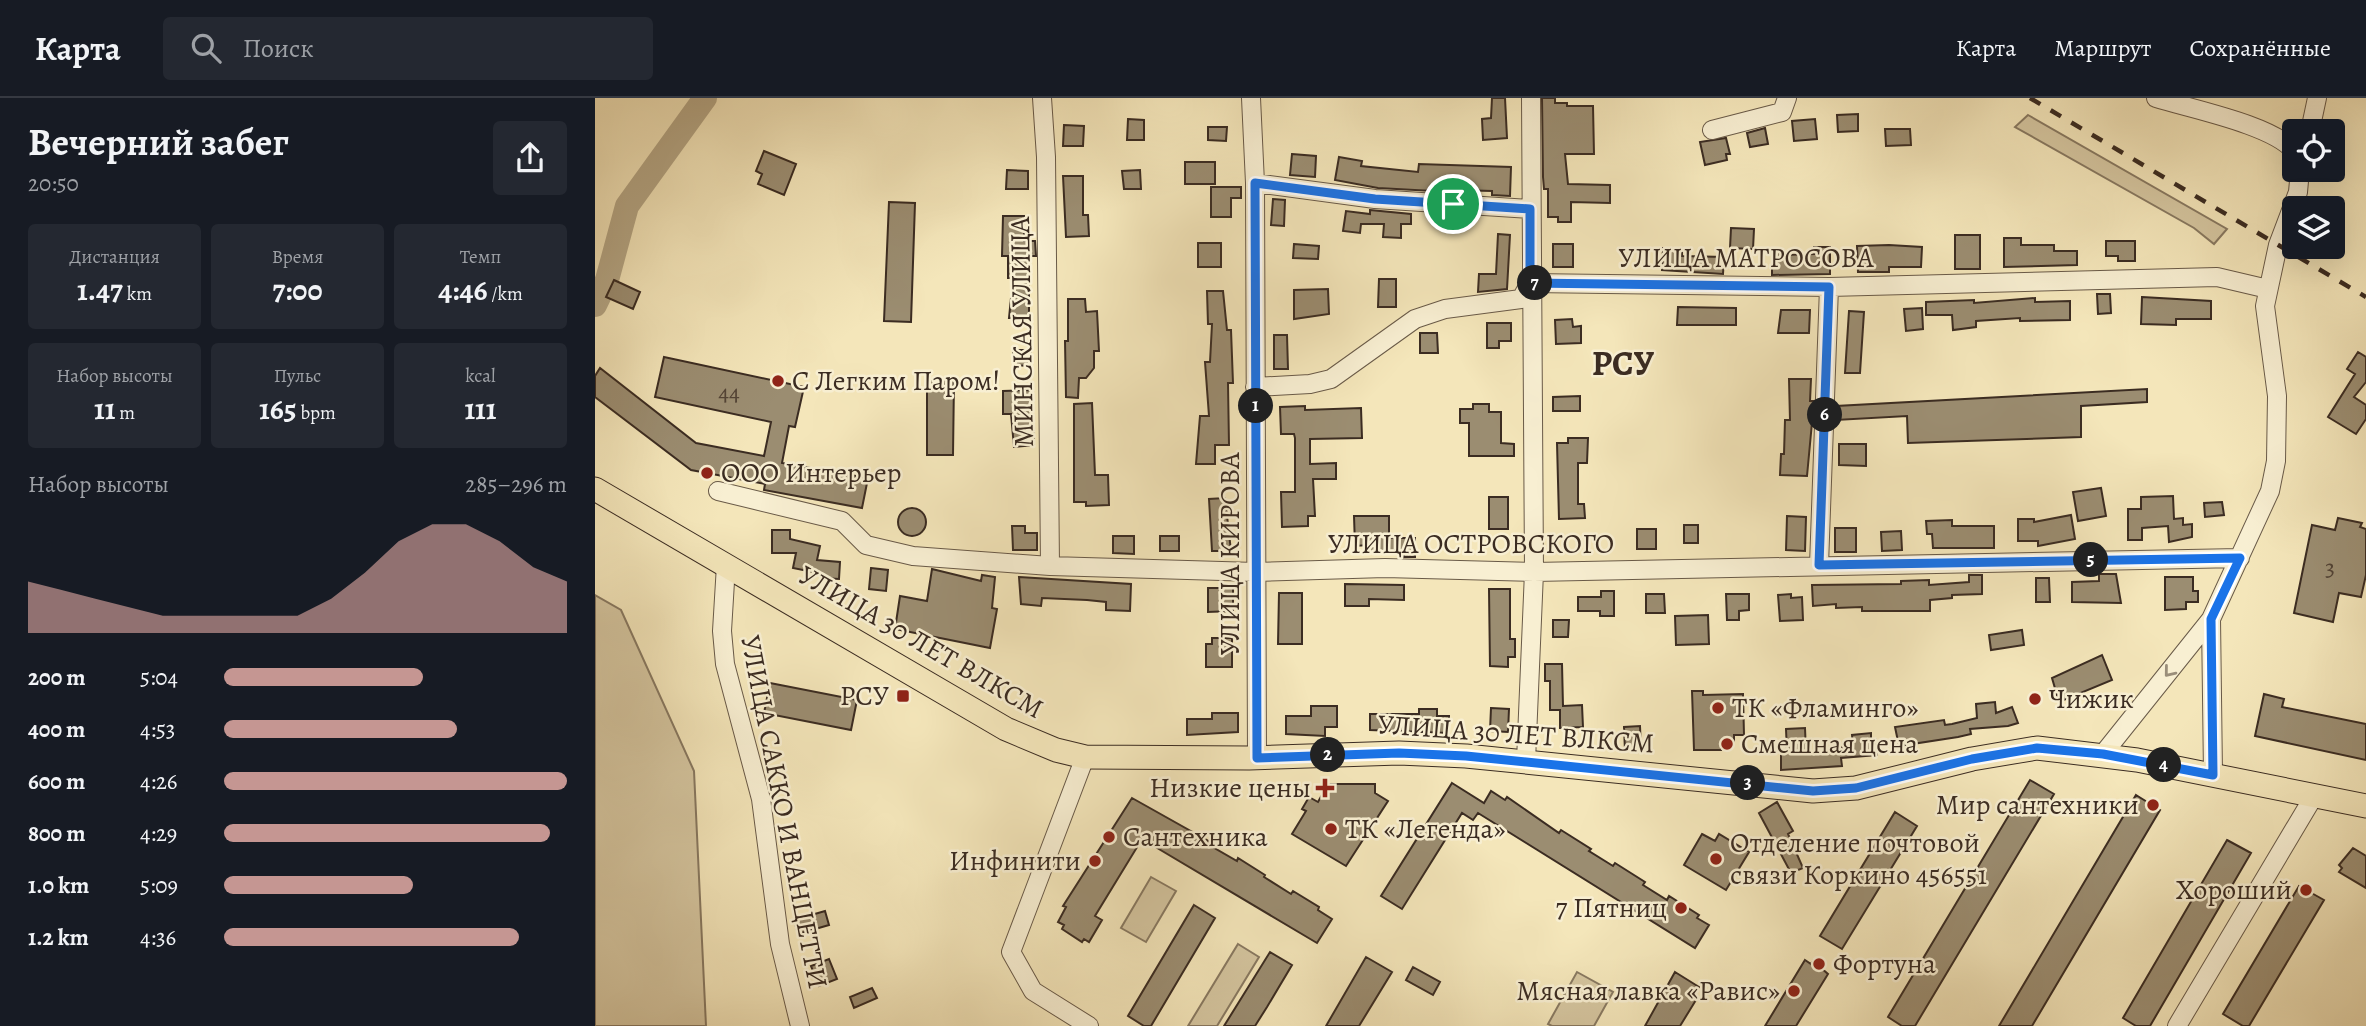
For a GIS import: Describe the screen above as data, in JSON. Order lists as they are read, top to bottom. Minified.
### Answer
{"streets":{"main road":["УЛИЦА 30 ЛЕТ ВЛКСМ"],"street":["УЛИЦА МАТРОСОВА","МИНСКАЯ УЛИЦА","УЛИЦА ОСТРОВСКОГО","УЛИЦА КИРОВА","УЛИЦА САККО И ВАНЦЕТТИ"]},"crossings":[["МИНСКАЯ УЛИЦА","УЛИЦА ОСТРОВСКОГО"],["УЛИЦА ОСТРОВСКОГО","УЛИЦА КИРОВА"],["УЛИЦА КИРОВА","УЛИЦА 30 ЛЕТ ВЛКСМ"],["УЛИЦА 30 ЛЕТ ВЛКСМ","УЛИЦА САККО И ВАНЦЕТТИ"]],"districts":["РСУ"],"places":{"other":["С Легким Паром!","ООО Интерьер","Чижик","ТК «Фламинго»","Смешная цена","Мир сантехники","ТК «Легенда»","Сантехника","Отделение почтовой связи Коркино 456551","Инфинити","Хороший","7 Пятниц","Фортуна","Мясная лавка «Равис»"],"transit":["РСУ"],"health":["Низкие цены"]},"house_numbers":["44","3"],"page":{"header":"Карта","search":"Поиск","nav":["Карта","Маршрут","Сохранённые"],"heading":["Вечерний забег","20:50"],"stats":[["Дистанция","1.47 km"],["Время","7:00"],["Темп","4:46 /km"],["Набор высоты","11 m"],["Пульс","165 bpm"],["kcal","111"]],"pins":["7","1","6","5","2","4","3"],"chart":["Набор высоты","285–296 m"],"list":[{"name":"200 m","note":"5:04"},{"name":"400 m","note":"4:53"},{"name":"600 m","note":"4:26"},{"name":"800 m","note":"4:29"},{"name":"1.0 km","note":"5:09"},{"name":"1.2 km","note":"4:36"}]}}
